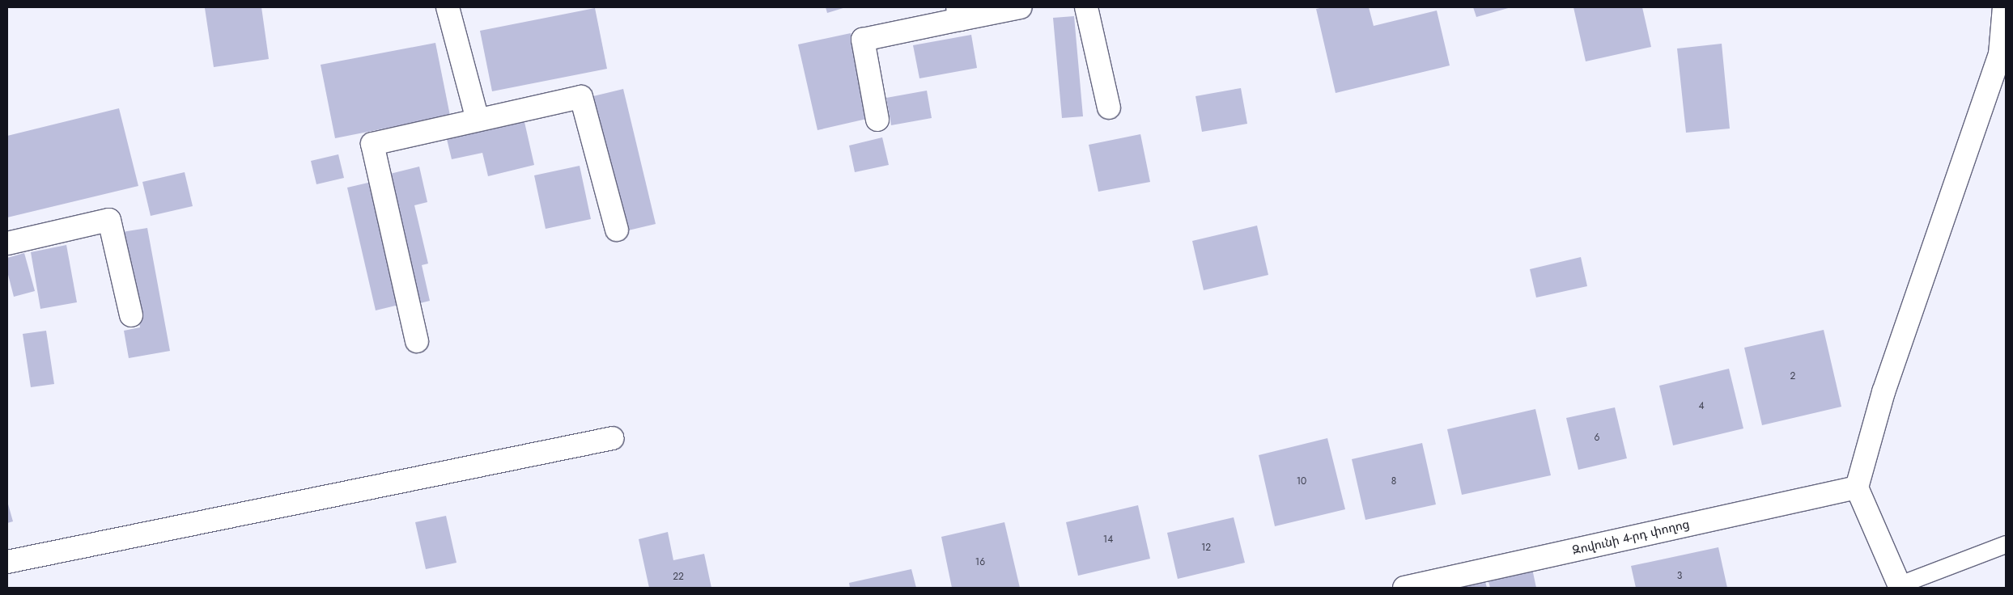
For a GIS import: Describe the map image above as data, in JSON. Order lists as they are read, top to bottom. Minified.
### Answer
{"streets":{"street":["Զովունի 4-րդ փողոց"]},"house_numbers":["2","4","6","10","8","14","12","16","3","22"]}
